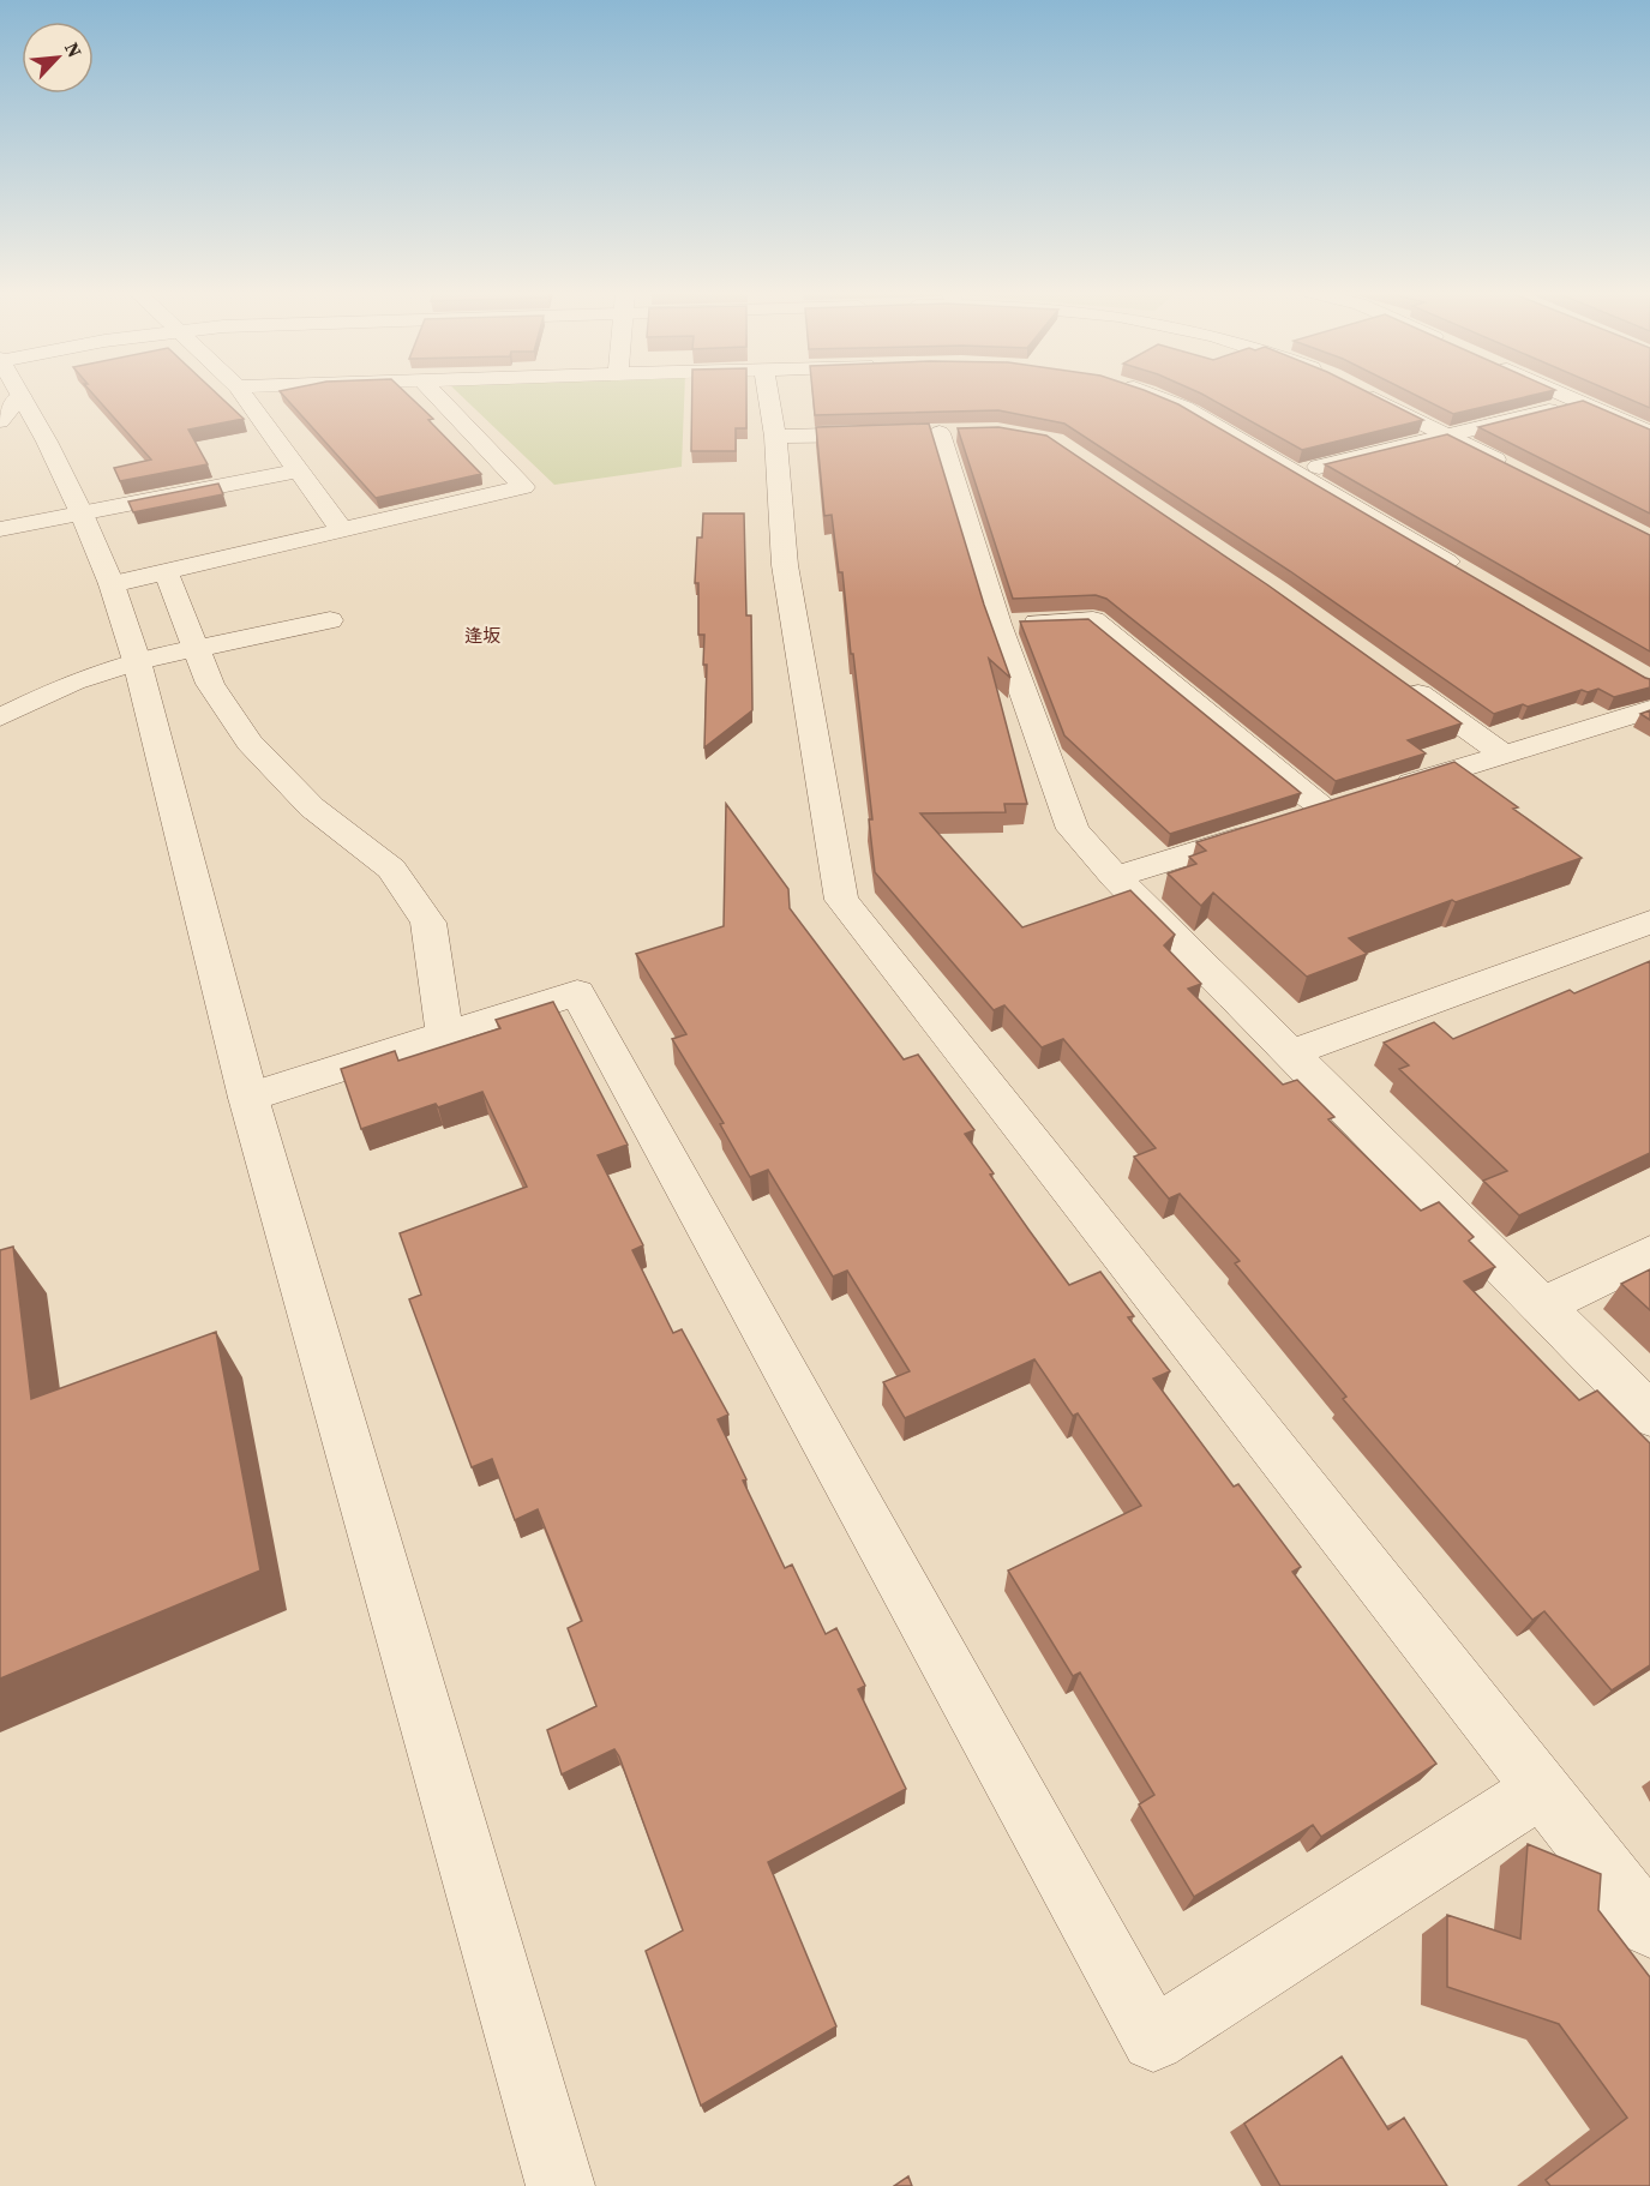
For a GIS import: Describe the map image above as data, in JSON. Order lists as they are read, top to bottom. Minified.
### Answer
{"districts":["逢坂"],"north":"top right"}
